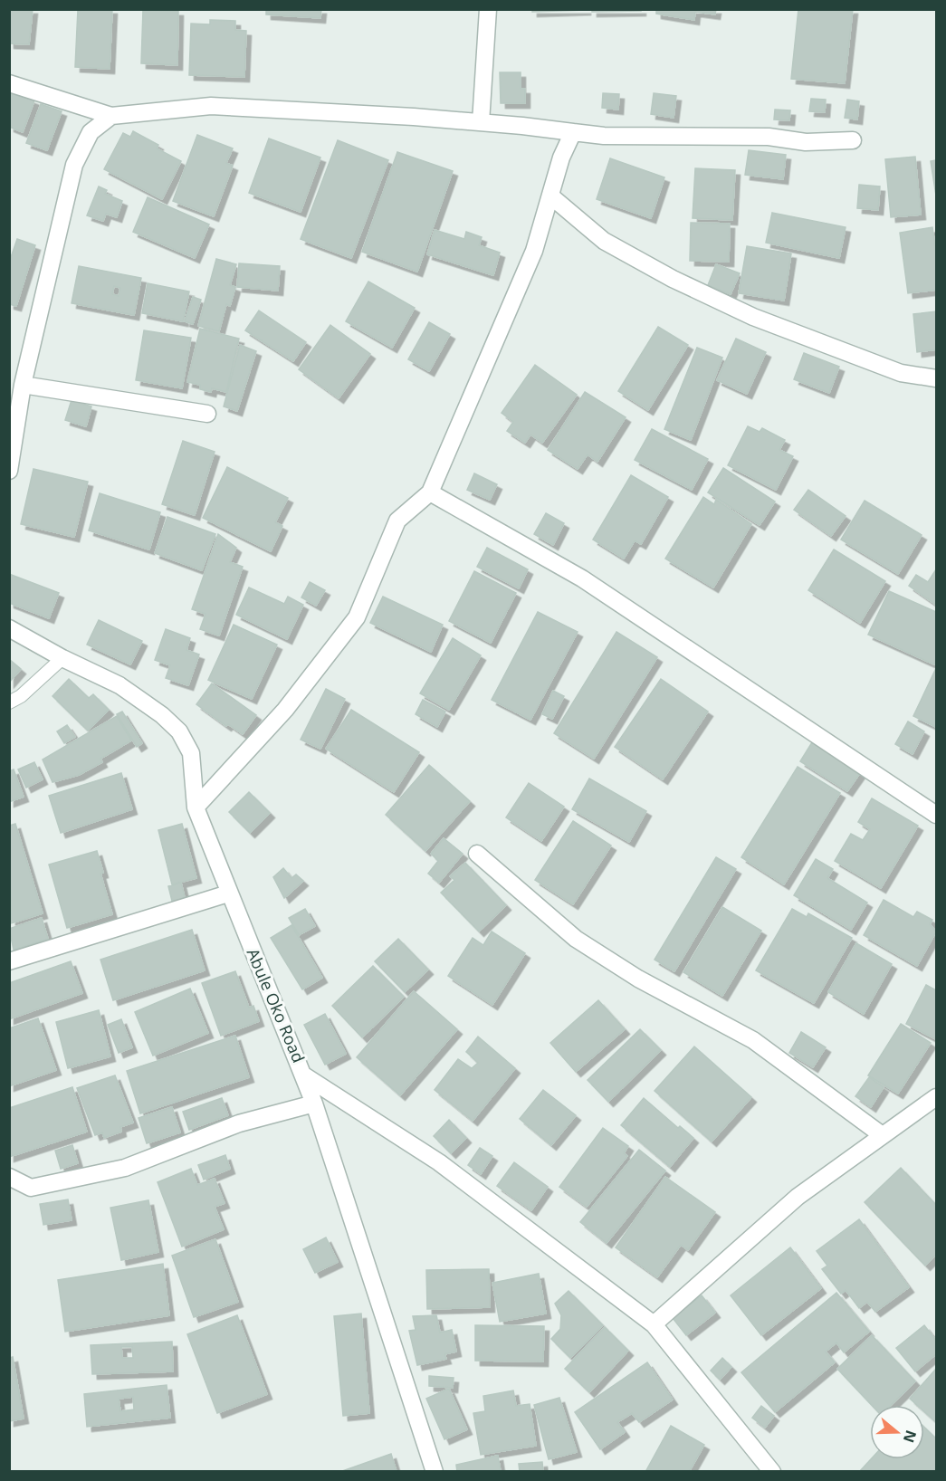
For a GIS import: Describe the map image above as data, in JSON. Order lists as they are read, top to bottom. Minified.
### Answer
{"streets":{"street":["Abule Oko Road"]},"north":"right"}
